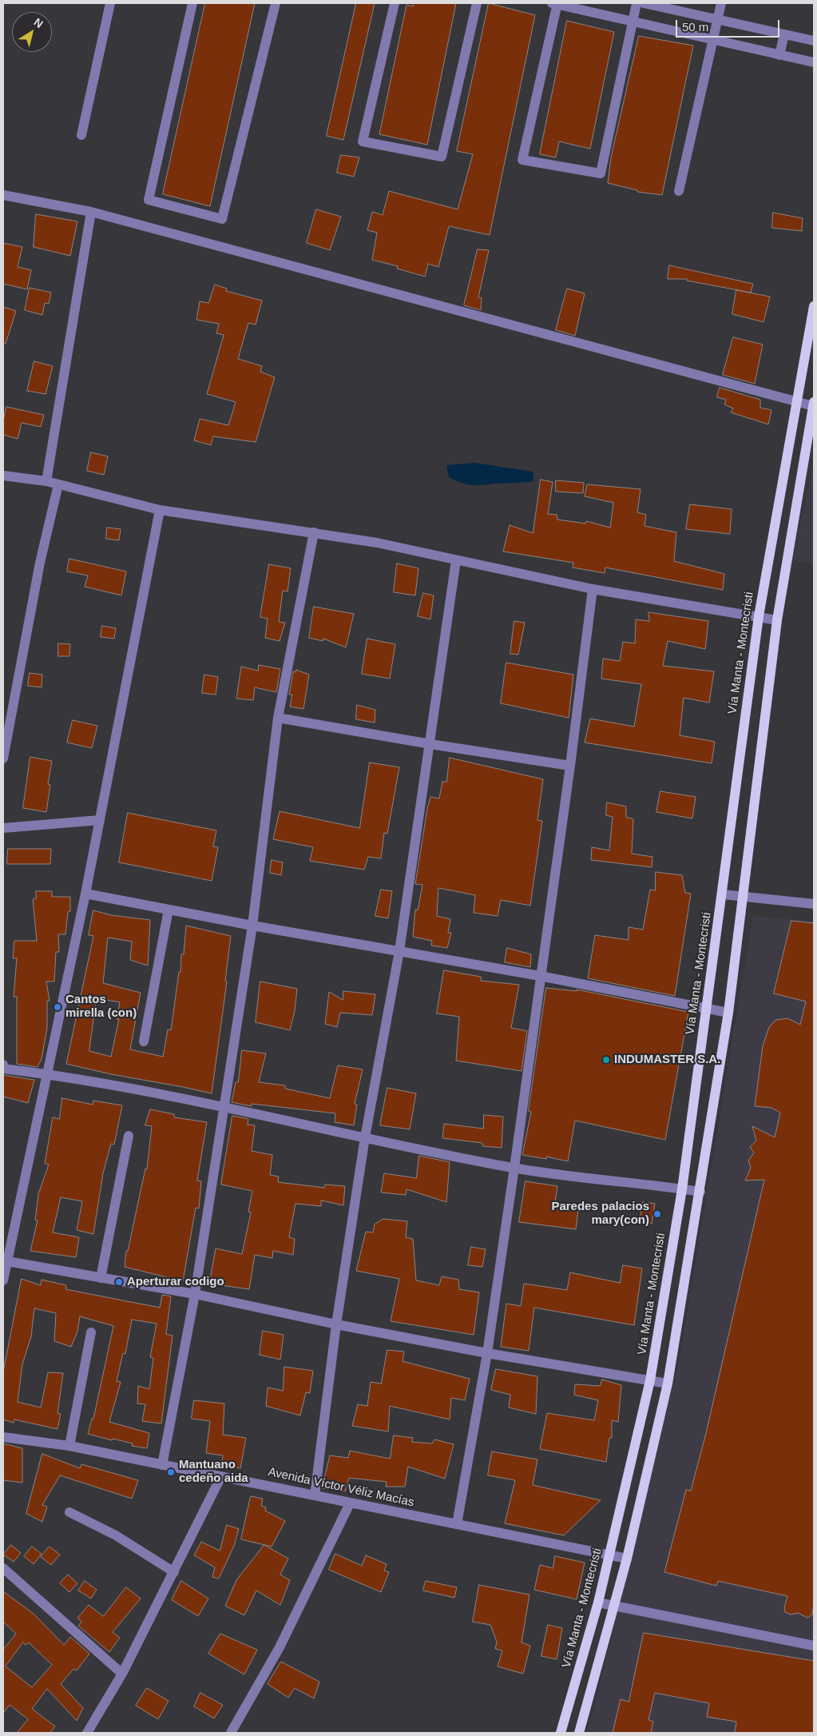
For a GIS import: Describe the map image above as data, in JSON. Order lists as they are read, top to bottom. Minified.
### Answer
{"streets":{"main road":["Vía Manta - Montecristi"],"street":["Avenida Víctor Véliz Macías"]},"crossings":[["Vía Manta - Montecristi","Avenida Víctor Véliz Macías"]],"places":["Cantos mirella (con)","INDUMASTER S.A.","Paredes palacios mary(con)","Aperturar codigo","Mantuano cedeño aida"],"scale_bar":"50 m","north":"top right"}
